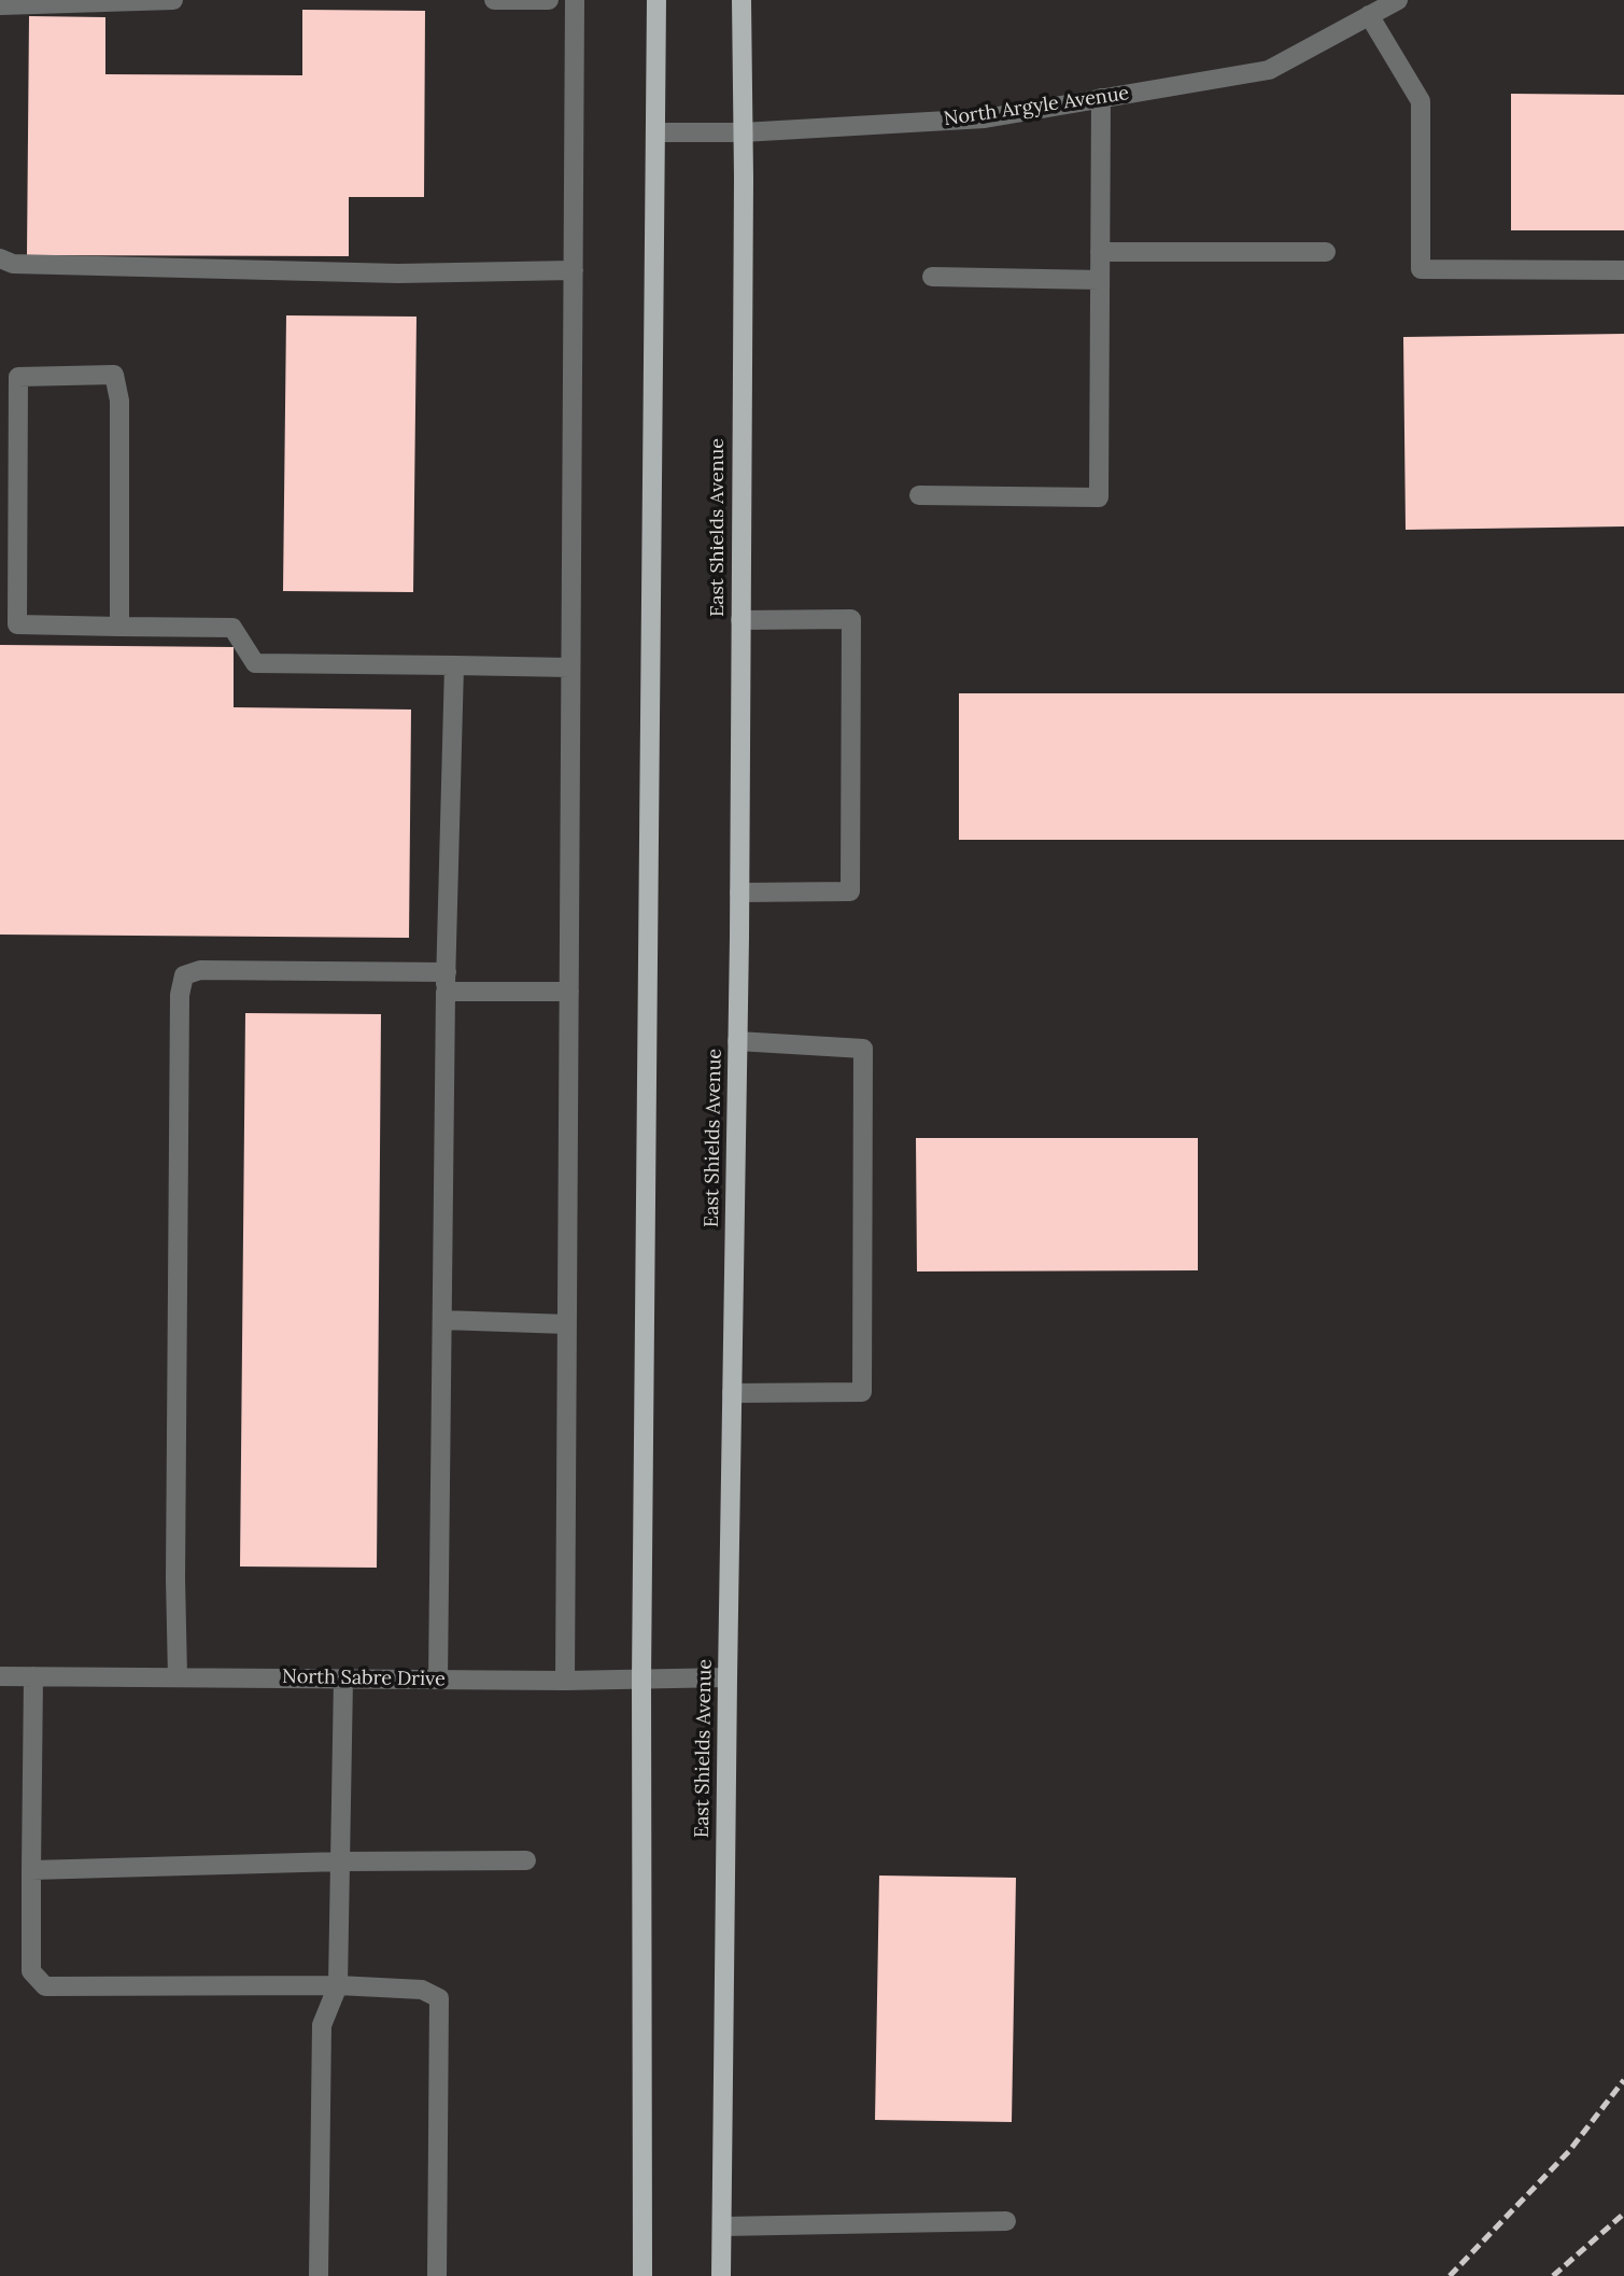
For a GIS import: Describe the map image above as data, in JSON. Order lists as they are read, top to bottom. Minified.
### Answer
{"streets":{"main road":["East Shields Avenue"],"street":["North Argyle Avenue","North Sabre Drive"]},"crossings":[["North Argyle Avenue","East Shields Avenue"],["East Shields Avenue","North Sabre Drive"]]}
